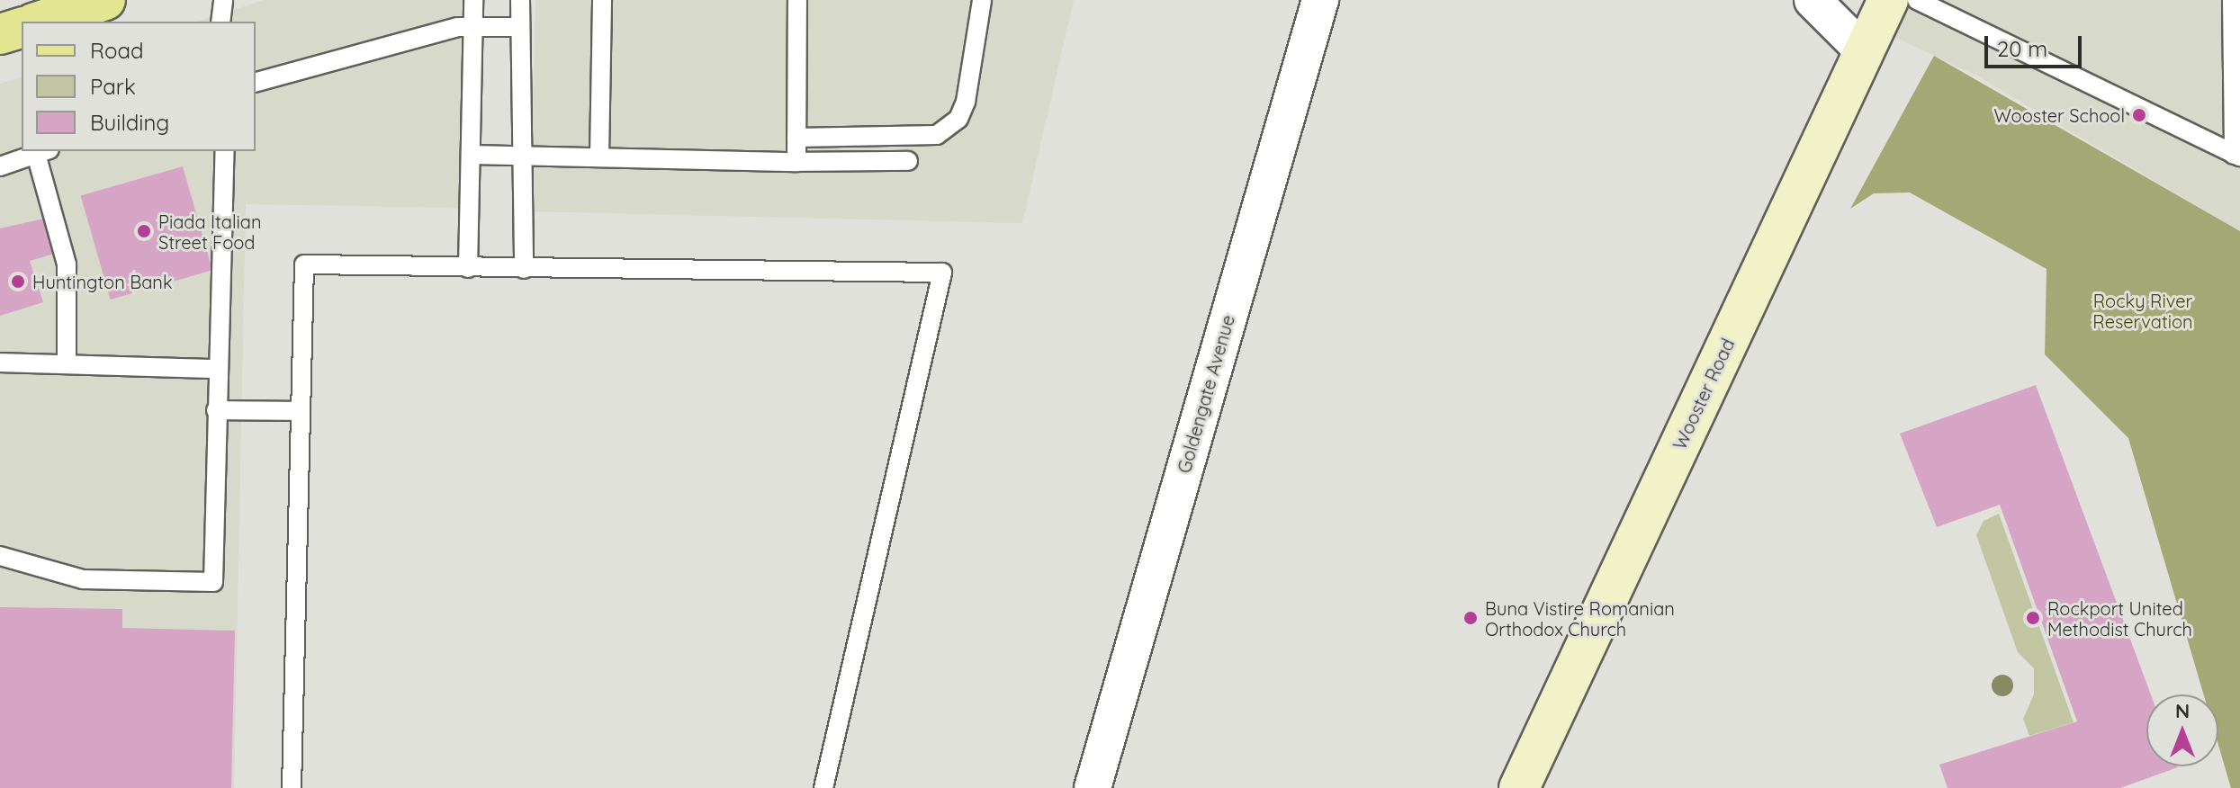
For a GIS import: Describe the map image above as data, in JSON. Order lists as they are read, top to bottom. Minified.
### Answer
{"streets":{"main road":["Wooster Road"],"street":["Goldengate Avenue"]},"parks":["Rocky River Reservation"],"places":["Wooster School","Piada Italian Street Food","Huntington Bank","Buna Vistire Romanian Orthodox Church","Rockport United Methodist Church"],"legend":["Road","Park","Building"],"scale_bar":"20 m","north":"top"}
